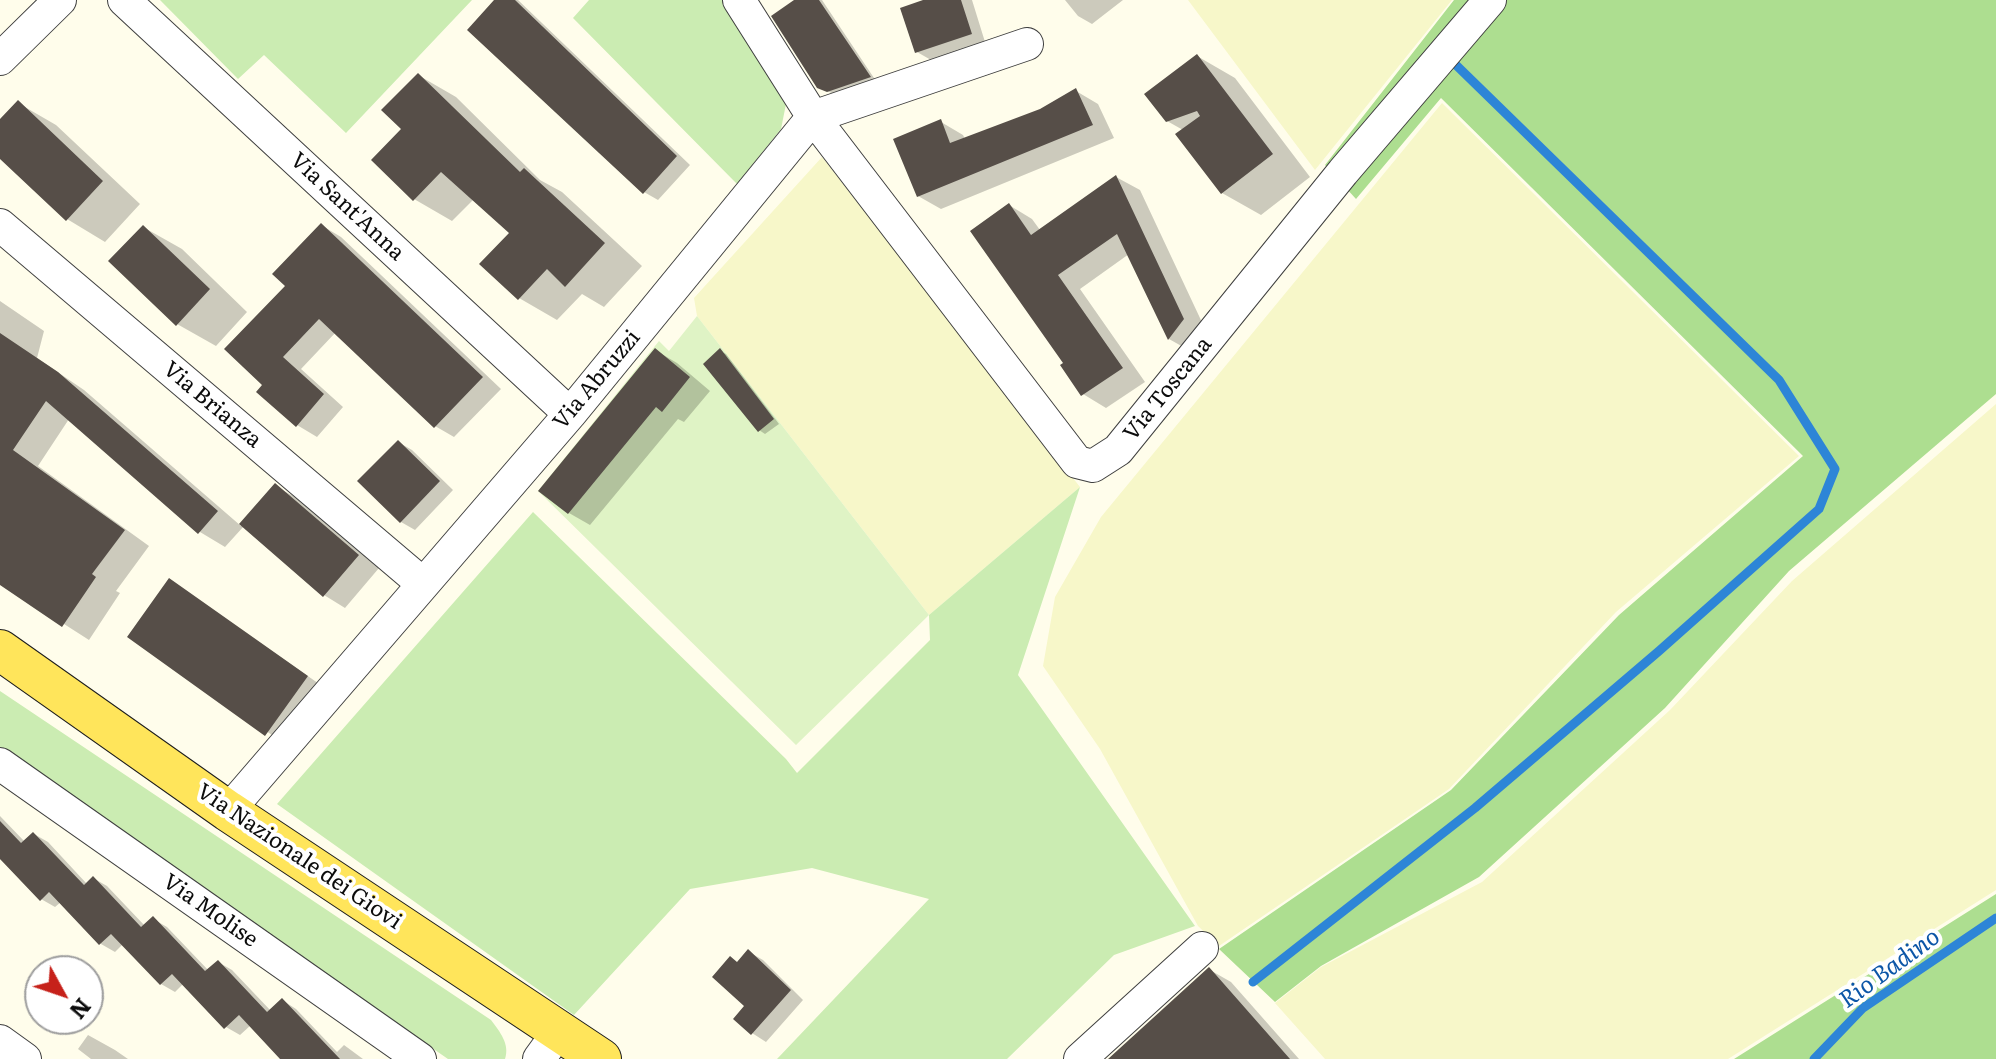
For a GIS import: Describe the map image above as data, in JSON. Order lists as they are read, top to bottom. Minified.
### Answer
{"streets":{"main road":["Via Nazionale dei Giovi"],"street":["Via Sant'Anna","Via Abruzzi","Via Toscana","Via Brianza","Via Molise"]},"crossings":[["Via Sant'Anna","Via Abruzzi"],["Via Abruzzi","Via Toscana"],["Via Abruzzi","Via Brianza"],["Via Abruzzi","Via Nazionale dei Giovi"]],"water":["Rio Badino"],"north":"bottom right"}
